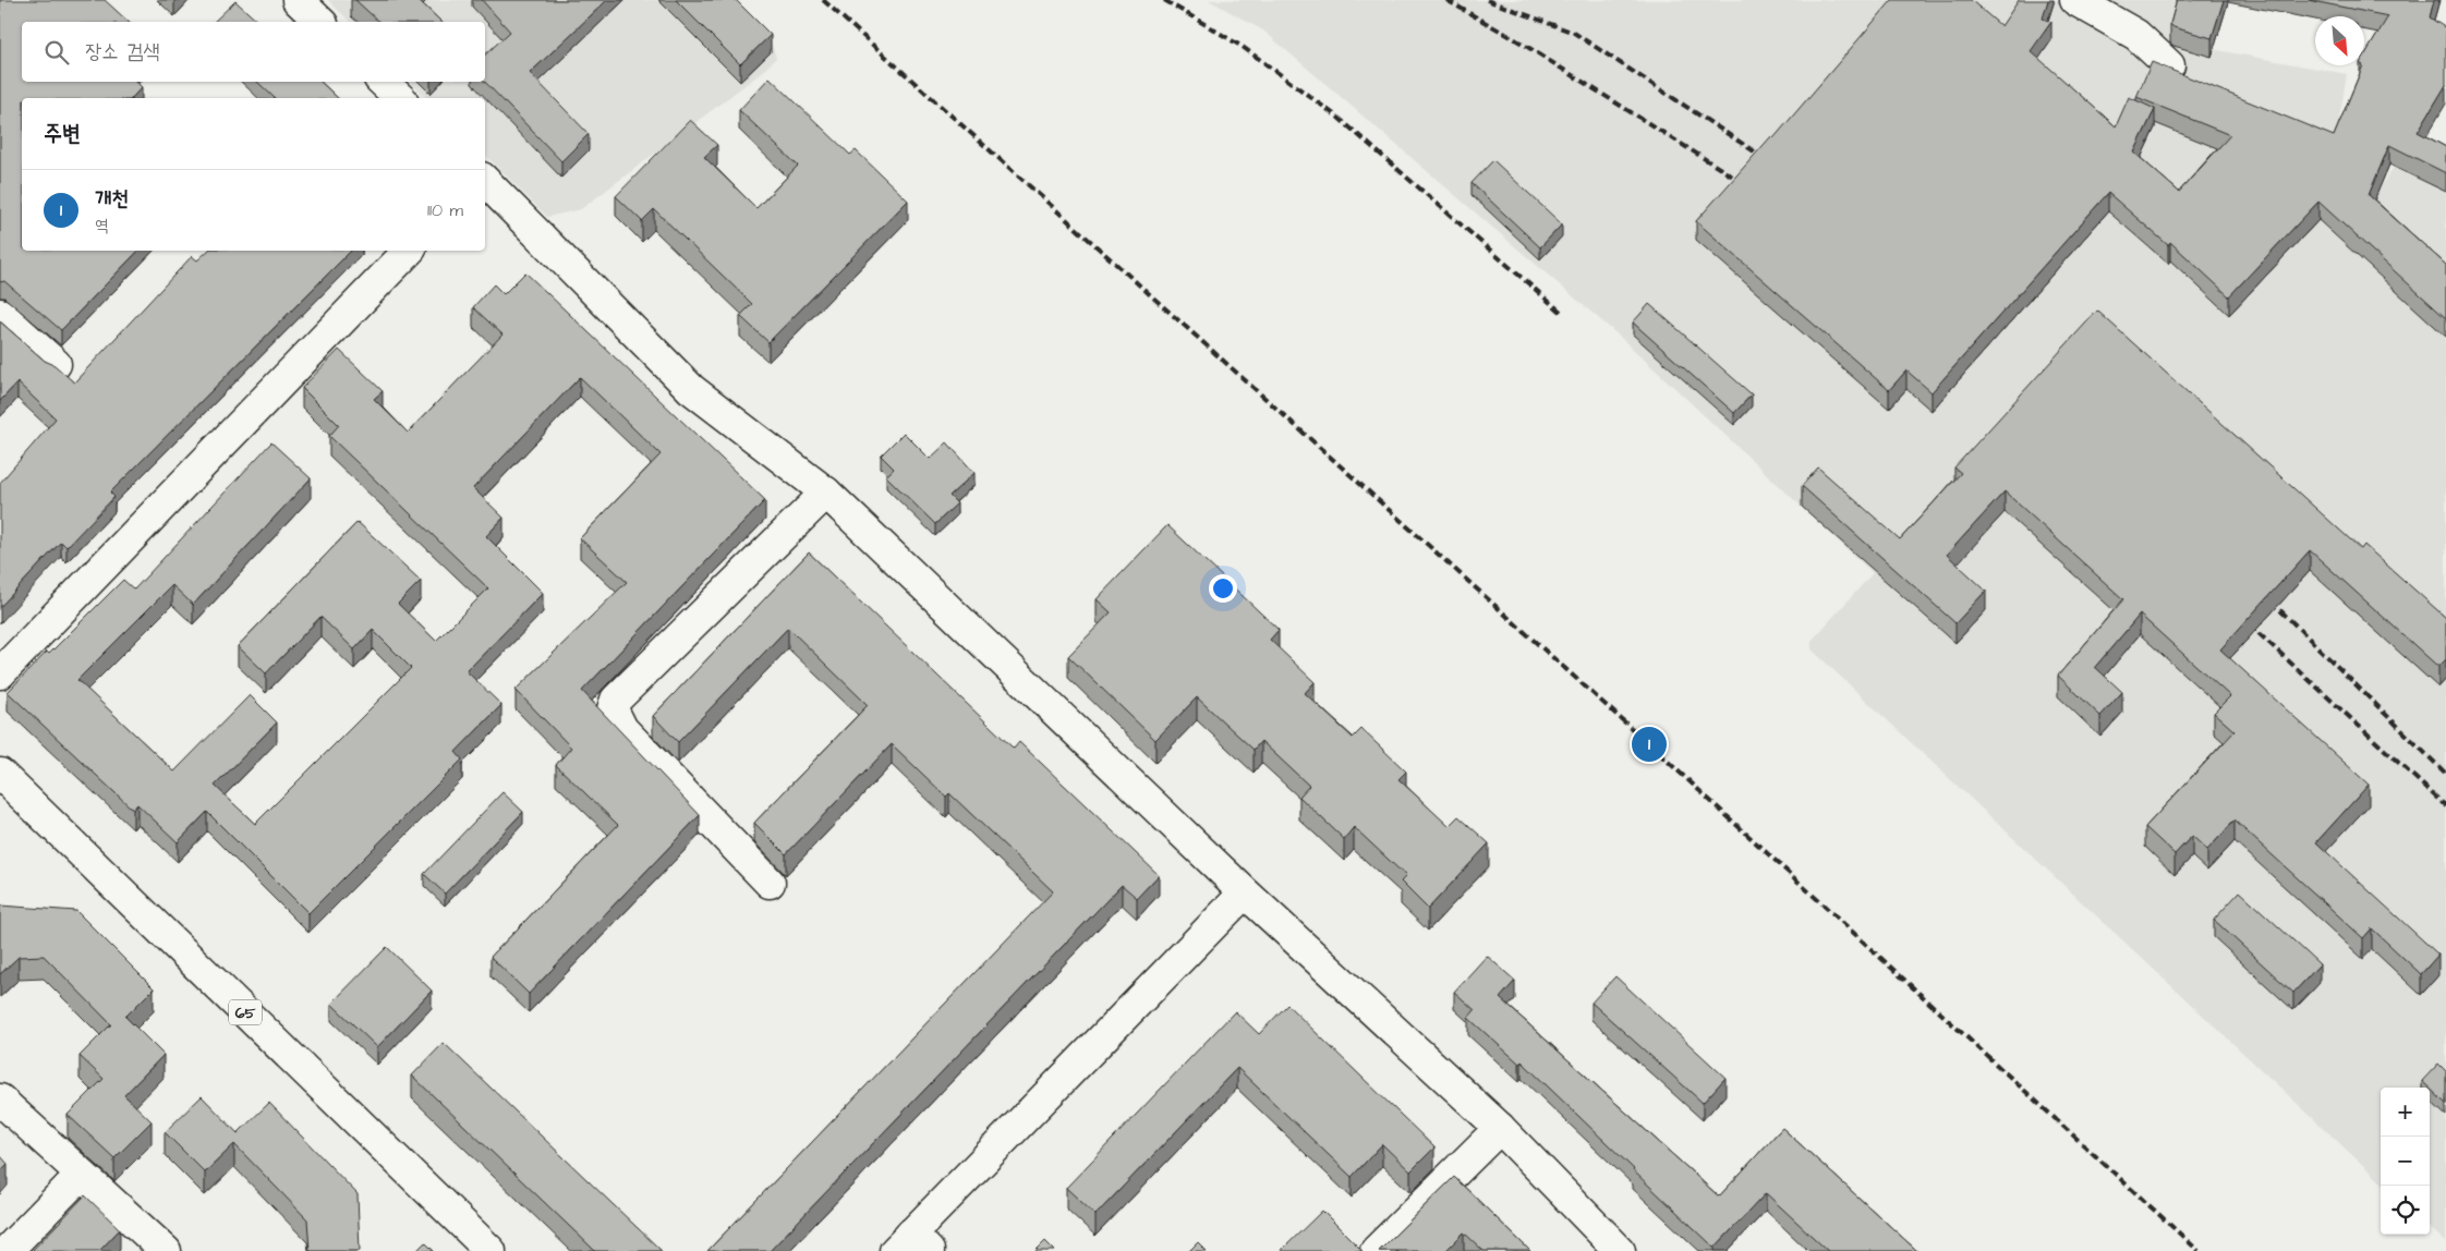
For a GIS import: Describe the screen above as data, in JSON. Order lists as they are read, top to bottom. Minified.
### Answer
{"streets":{"main road":["65"]},"north":"bottom right","page":{"search":"장소 검색","heading":"주변","list":[{"mark":"1","name":"개천","note":"역","value":"110 m"}],"pins":"1","map_buttons":["+","−"]}}
